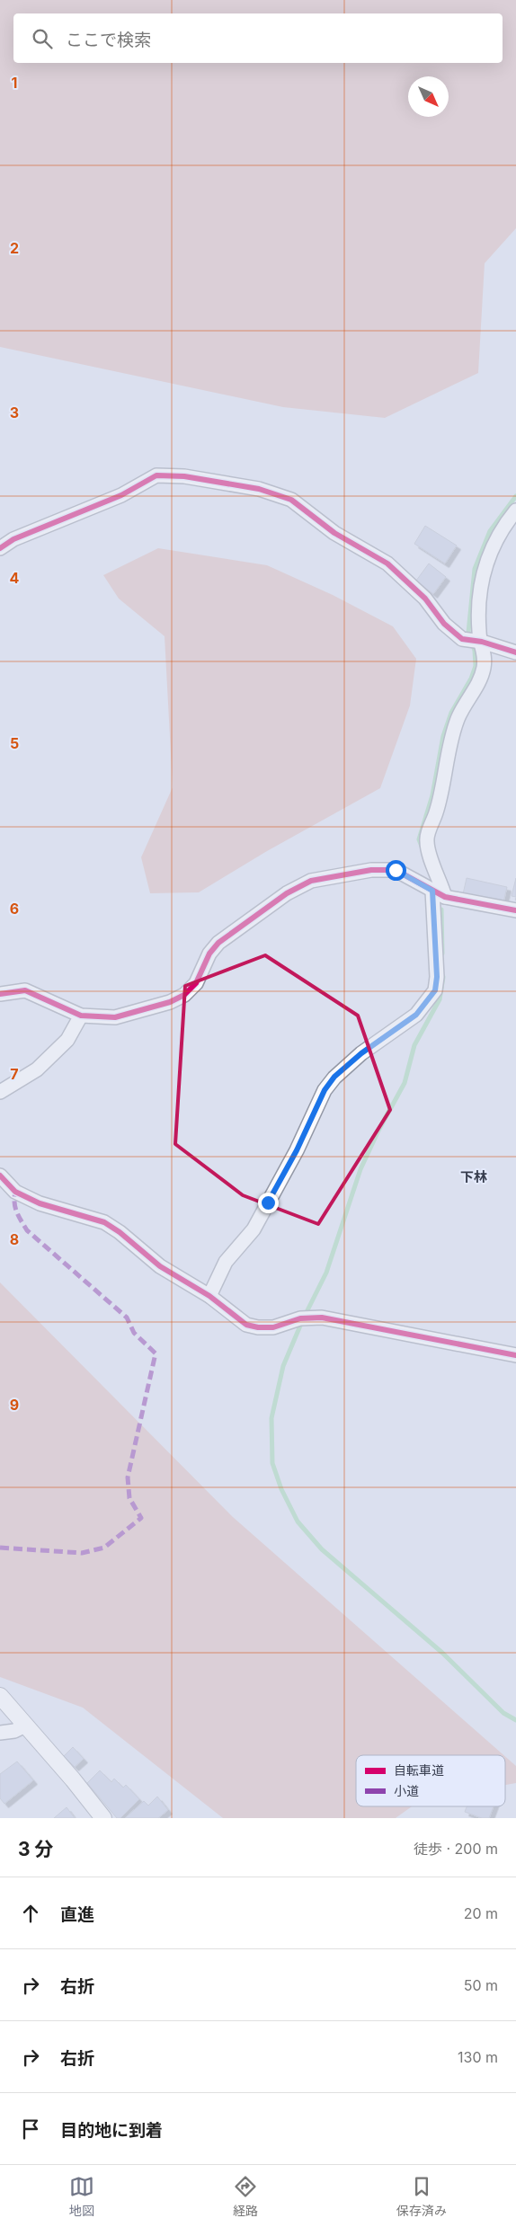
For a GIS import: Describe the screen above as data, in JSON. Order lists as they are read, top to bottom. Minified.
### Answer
{"districts":["下林"],"legend":["自転車道","小道"],"north":"bottom right","page":{"search":"ここで検索","heading":["3 分","徒歩 · 200 m"],"list":[["直進","20 m"],["右折","50 m"],["右折","130 m"],"目的地に到着"],"nav":["地図","経路","保存済み"]},"grid":{"rows":["1","2","3","4","5","6","7","8","9"]}}
